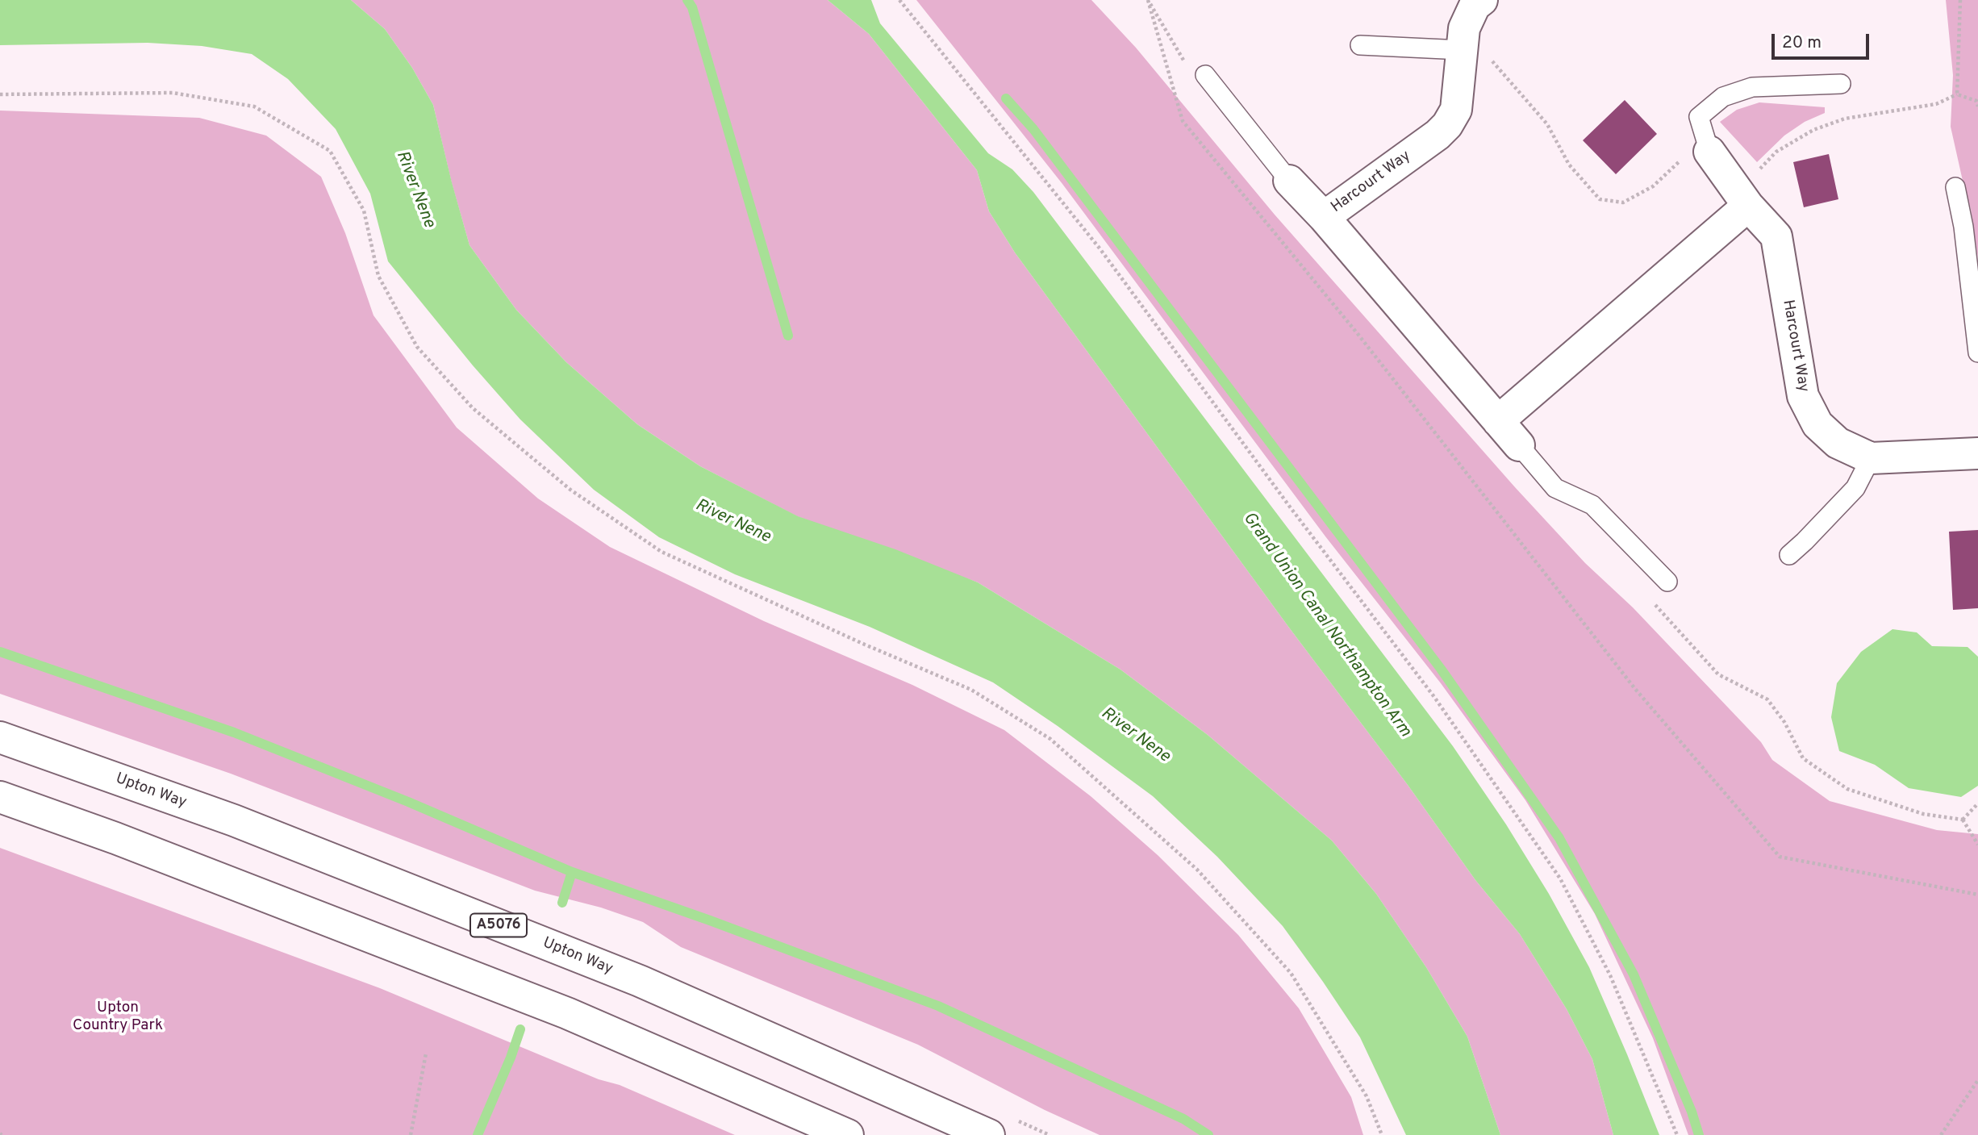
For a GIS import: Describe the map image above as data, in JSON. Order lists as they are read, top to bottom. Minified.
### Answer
{"streets":{"main road":["Harcourt Way","Upton Way","A5076"]},"water":["River Nene","Grand Union Canal Northampton Arm"],"parks":["Upton Country Park"],"scale_bar":"20 m"}
